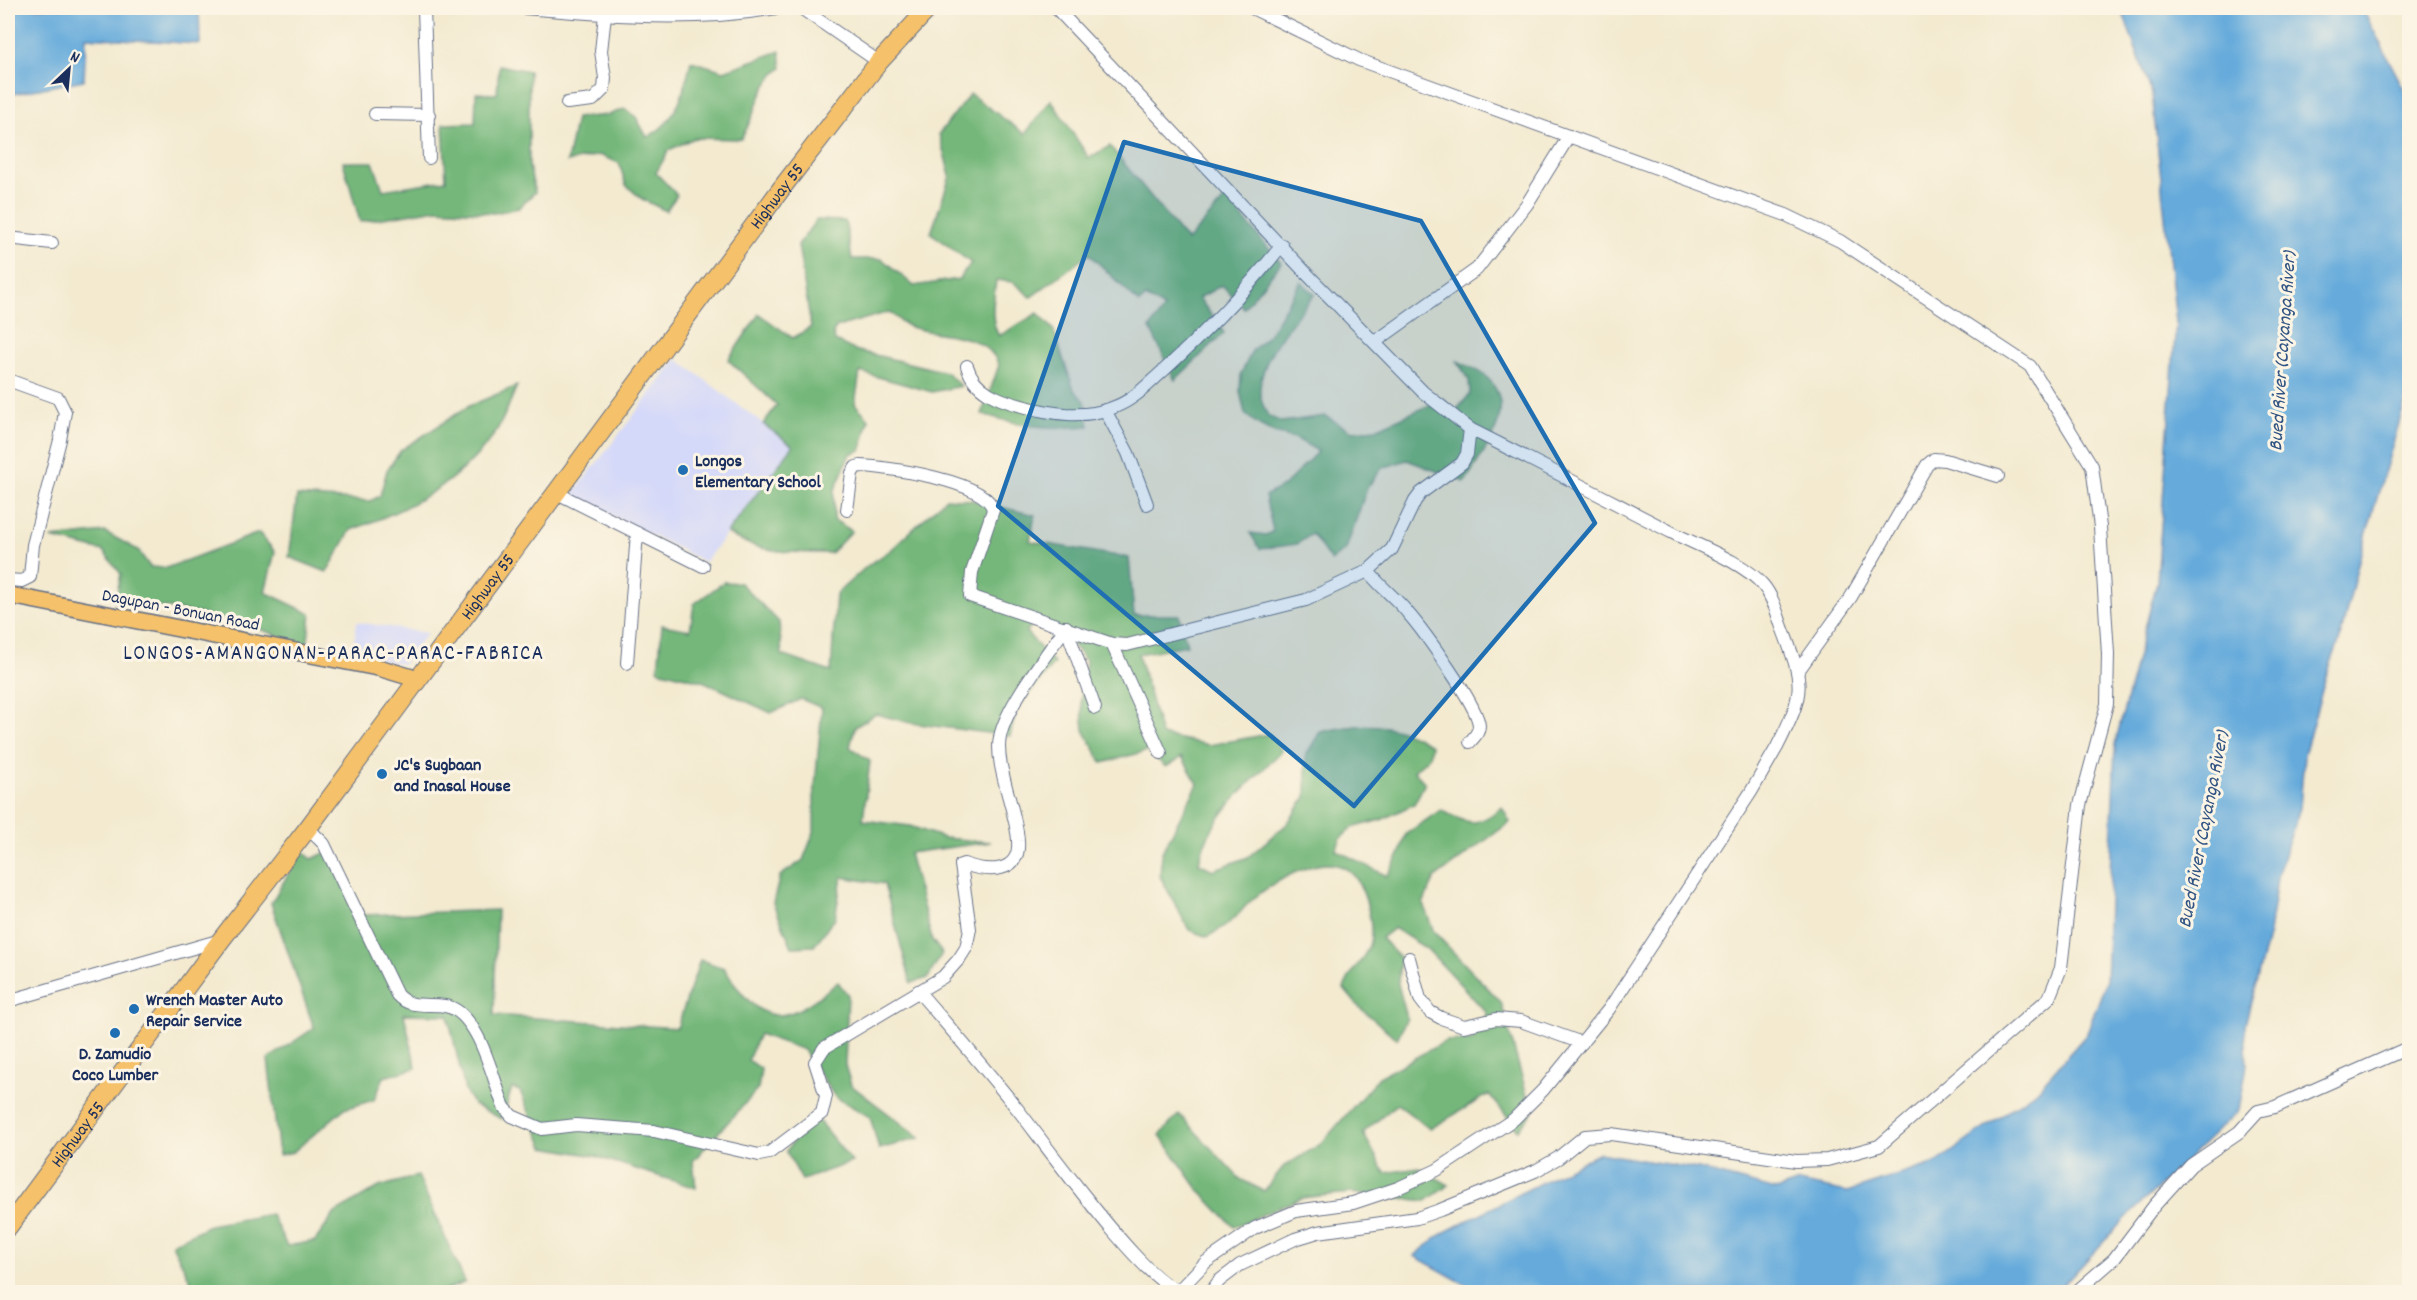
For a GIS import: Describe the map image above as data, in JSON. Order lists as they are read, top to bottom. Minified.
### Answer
{"streets":{"highway":["Highway 55"],"main road":["Dagupan - Bonuan Road"]},"crossings":[["Highway 55","Dagupan - Bonuan Road"]],"districts":["LONGOS-AMANGONAN-PARAC‑PARAC-FABRICA"],"water":["Bued River (Cayanga River)"],"places":["Longos Elementary School","JC's Sugbaan and Inasal House","Wrench Master Auto Repair Service","D. Zamudio Coco Lumber"],"north":"top right"}
